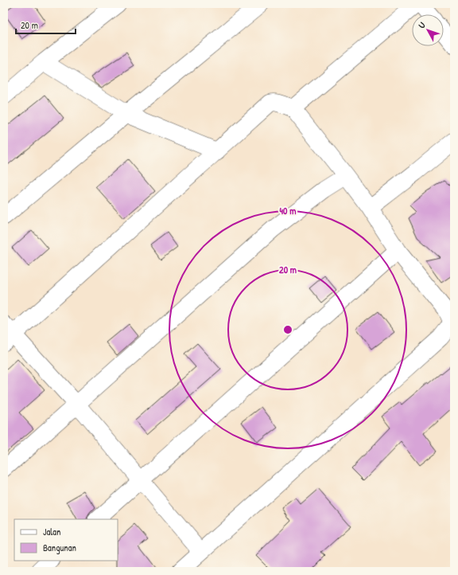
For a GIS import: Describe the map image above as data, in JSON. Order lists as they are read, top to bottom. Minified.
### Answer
{"legend":["Jalan","Bangunan"],"scale_bar":"20 m","north":"top left","rings":["40 m","20 m"]}
